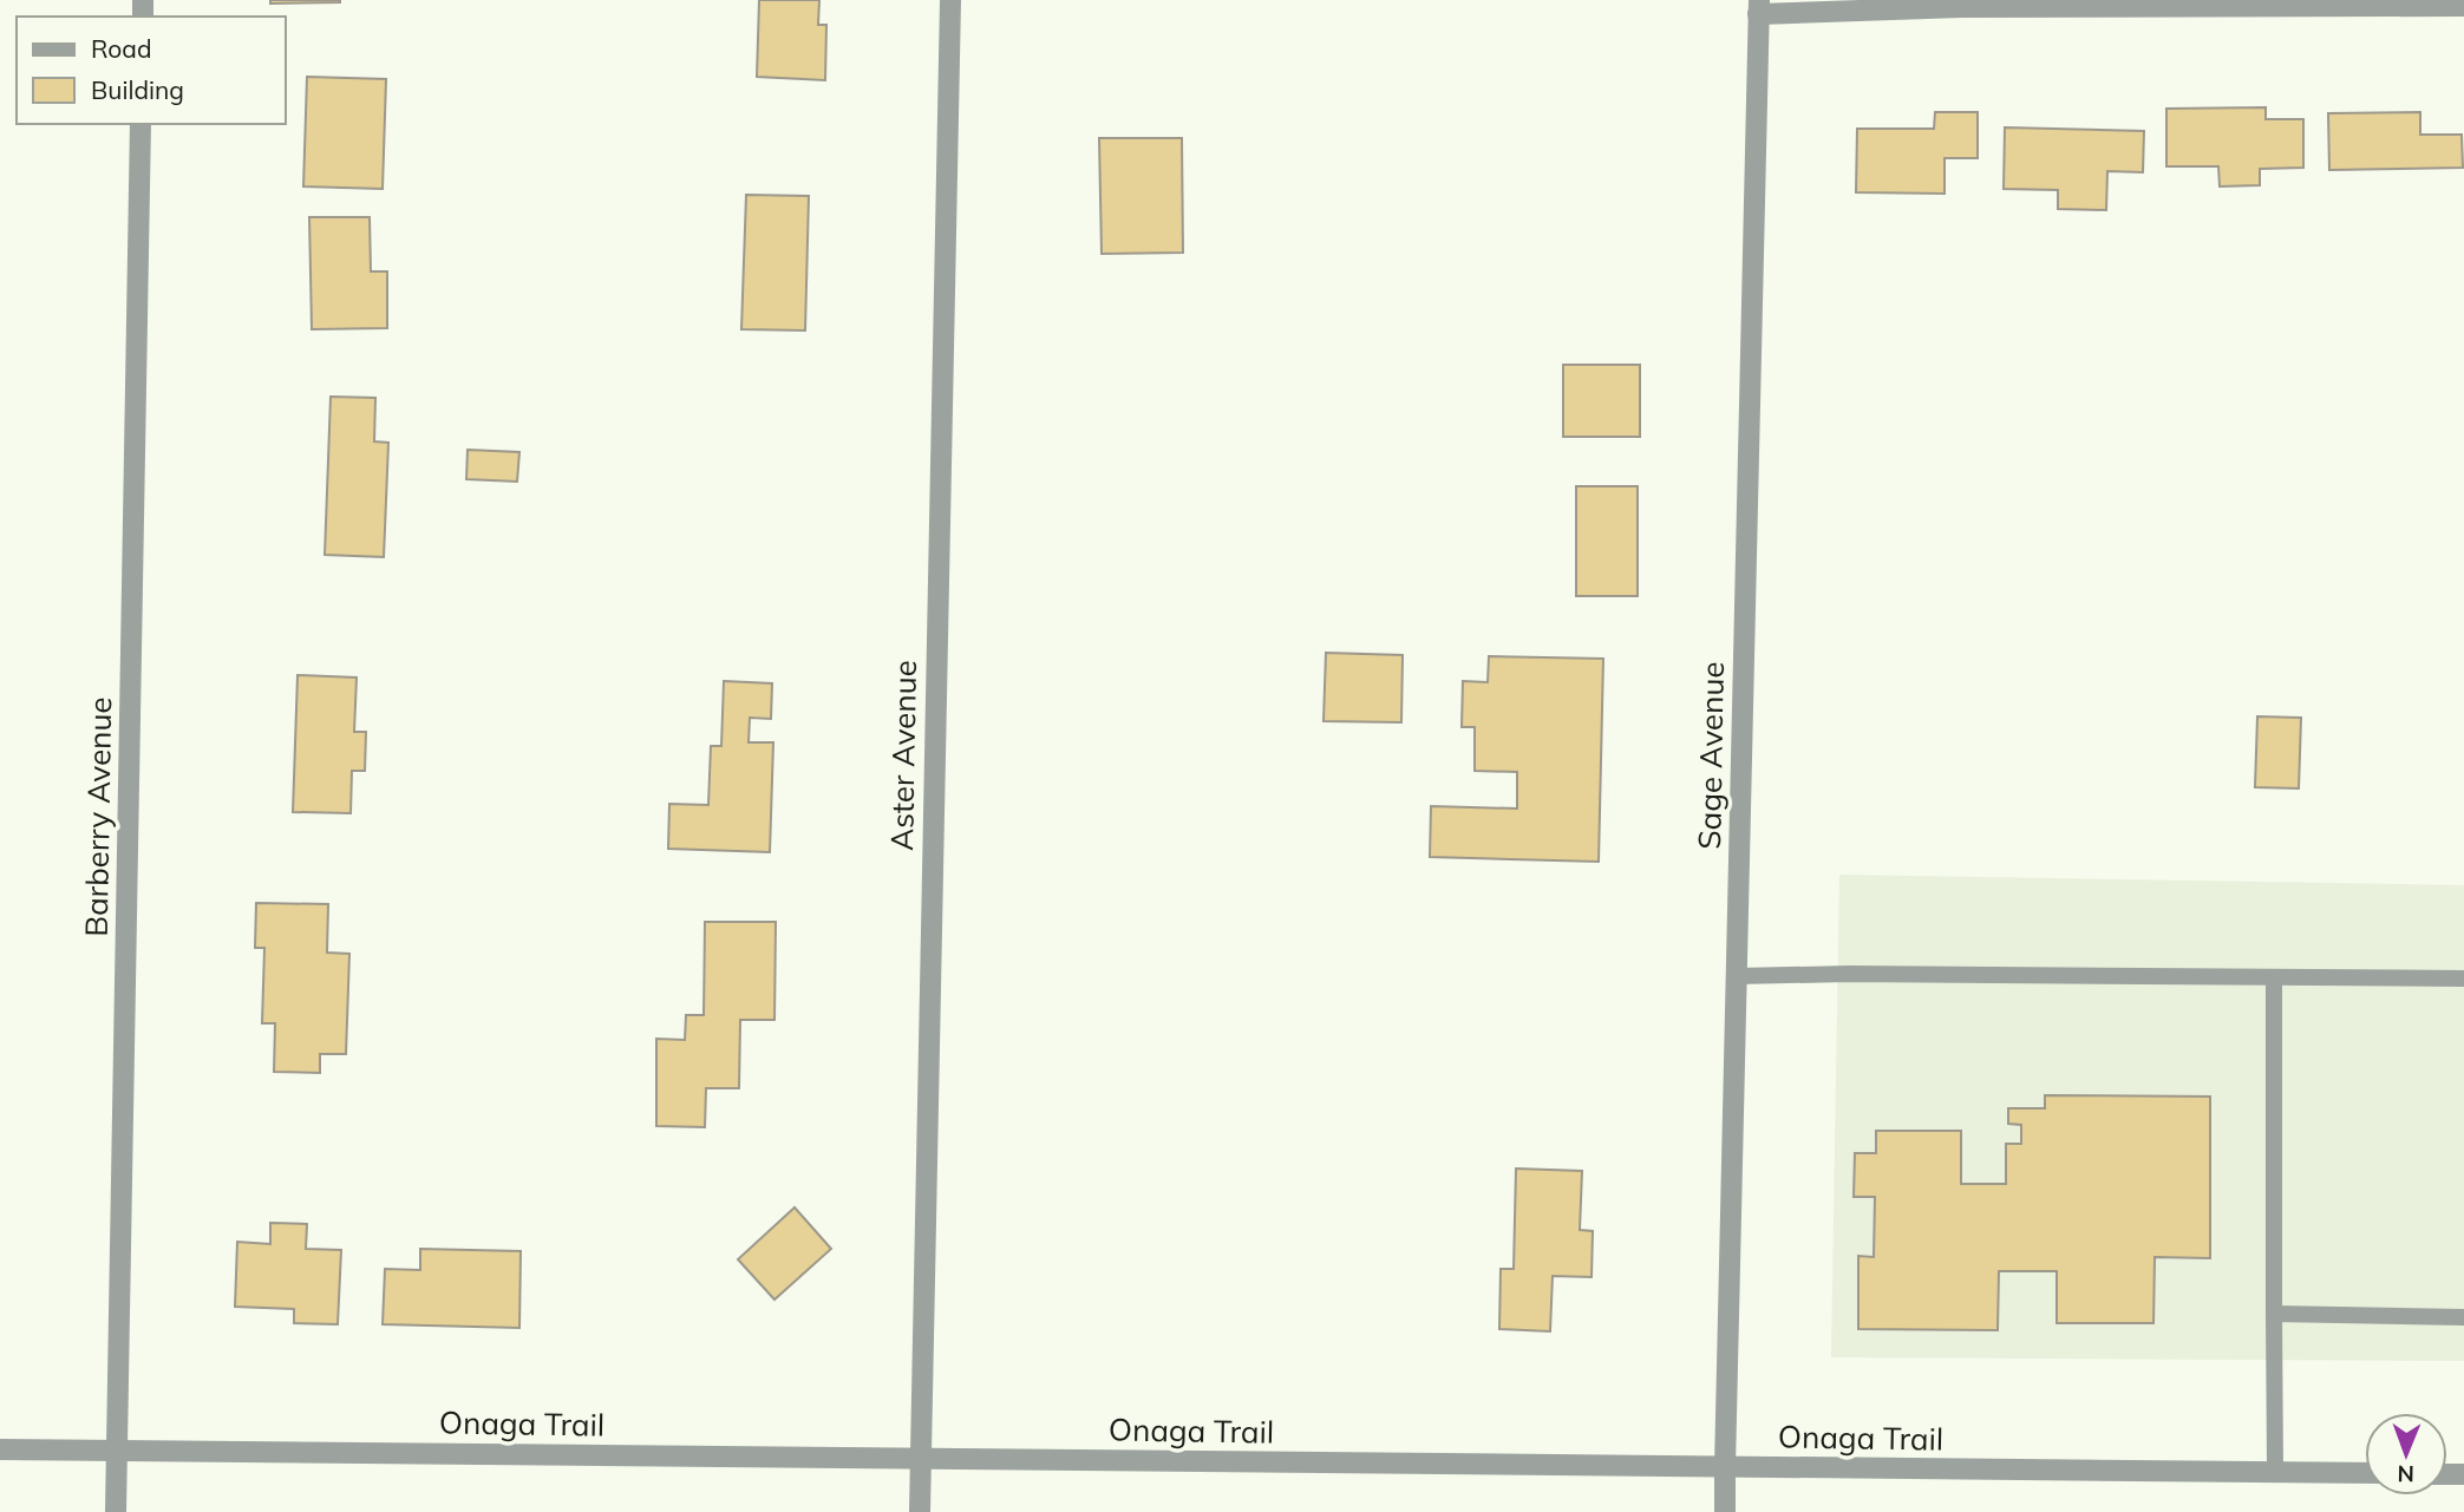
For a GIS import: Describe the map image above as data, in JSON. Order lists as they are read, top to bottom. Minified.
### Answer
{"streets":{"street":["Aster Avenue","Sage Avenue","Barberry Avenue","Onaga Trail"]},"crossings":[["Aster Avenue","Onaga Trail"],["Sage Avenue","Onaga Trail"],["Barberry Avenue","Onaga Trail"]],"legend":["Road","Building"],"north":"bottom"}
